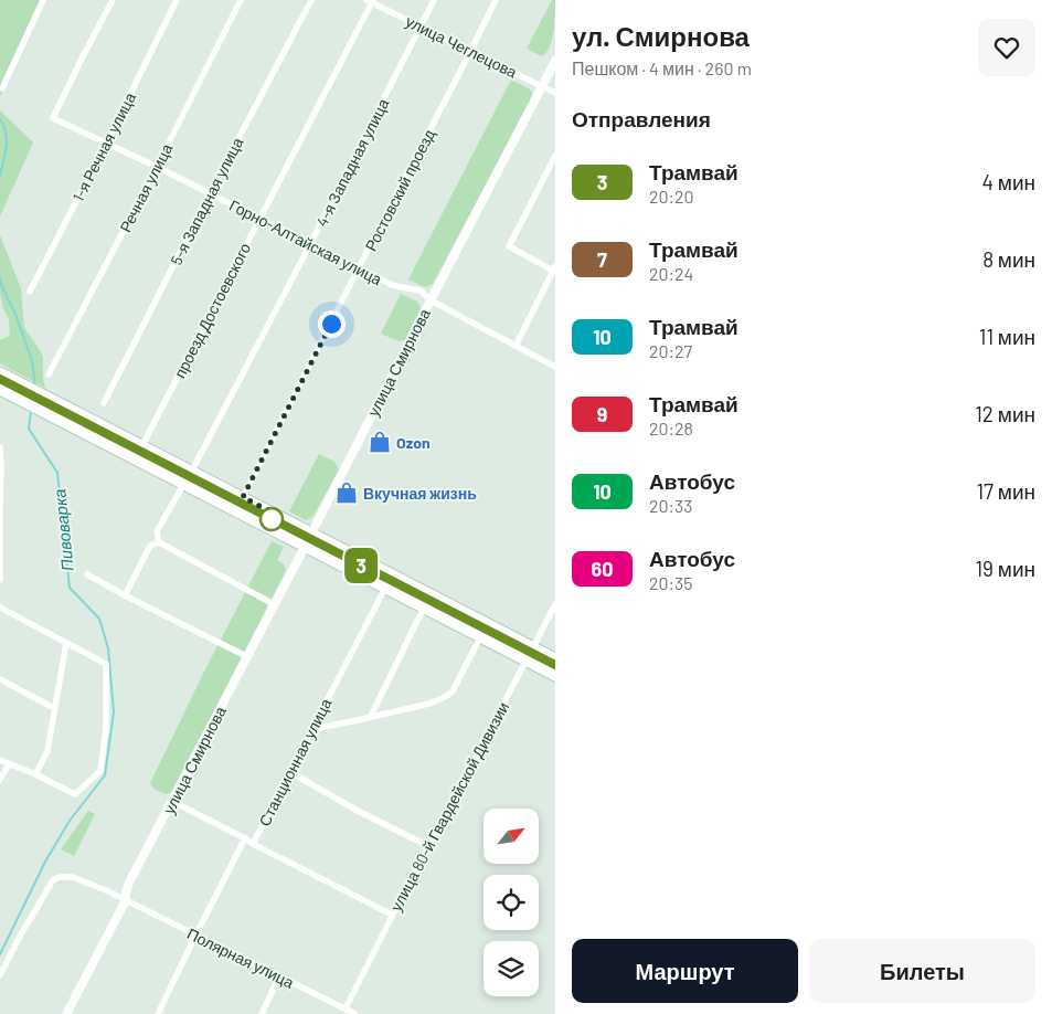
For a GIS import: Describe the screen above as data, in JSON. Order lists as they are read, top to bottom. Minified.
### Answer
{"streets":{"street":["улица Чеглецова","1-я Речная улица","4-я Западная улица","Речная улица","Ростовский проезд","5-я Западная улица","Горно-Алтайская улица","проезд Достоевского","улица Смирнова","Станционная улица","улица 80-й Гвардейской Дивизии","Полярная улица"]},"crossings":[["улица Чеглецова","4-я Западная улица"],["улица Чеглецова","Ростовский проезд"],["улица Чеглецова","проезд Достоевского"],["улица Чеглецова","улица Смирнова"],["1-я Речная улица","Горно-Алтайская улица"],["4-я Западная улица","Горно-Алтайская улица"],["Речная улица","Горно-Алтайская улица"],["Ростовский проезд","Горно-Алтайская улица"],["5-я Западная улица","Горно-Алтайская улица"],["Горно-Алтайская улица","проезд Достоевского"],["Горно-Алтайская улица","улица Смирнова"],["улица Смирнова","Полярная улица"],["Станционная улица","Полярная улица"],["улица 80-й Гвардейской Дивизии","Полярная улица"]],"water":["Пивоварка"],"places":{"shop":["Ozon","Вкучная жизнь"]},"lines":["tram line 3"],"north":"top right","page":{"on_map":"3","heading":[["ул. Смирнова","Пешком · 4 мин · 260 m"],"Отправления"],"list":[{"mark":"3","name":"Трамвай","note":"20:20","value":"4 мин"},{"mark":"7","name":"Трамвай","note":"20:24","value":"8 мин"},{"mark":"10","name":"Трамвай","note":"20:27","value":"11 мин"},{"mark":"9","name":"Трамвай","note":"20:28","value":"12 мин"},{"mark":"10","name":"Автобус","note":"20:33","value":"17 мин"},{"mark":"60","name":"Автобус","note":"20:35","value":"19 мин"}],"buttons":["Маршрут","Билеты"]}}
